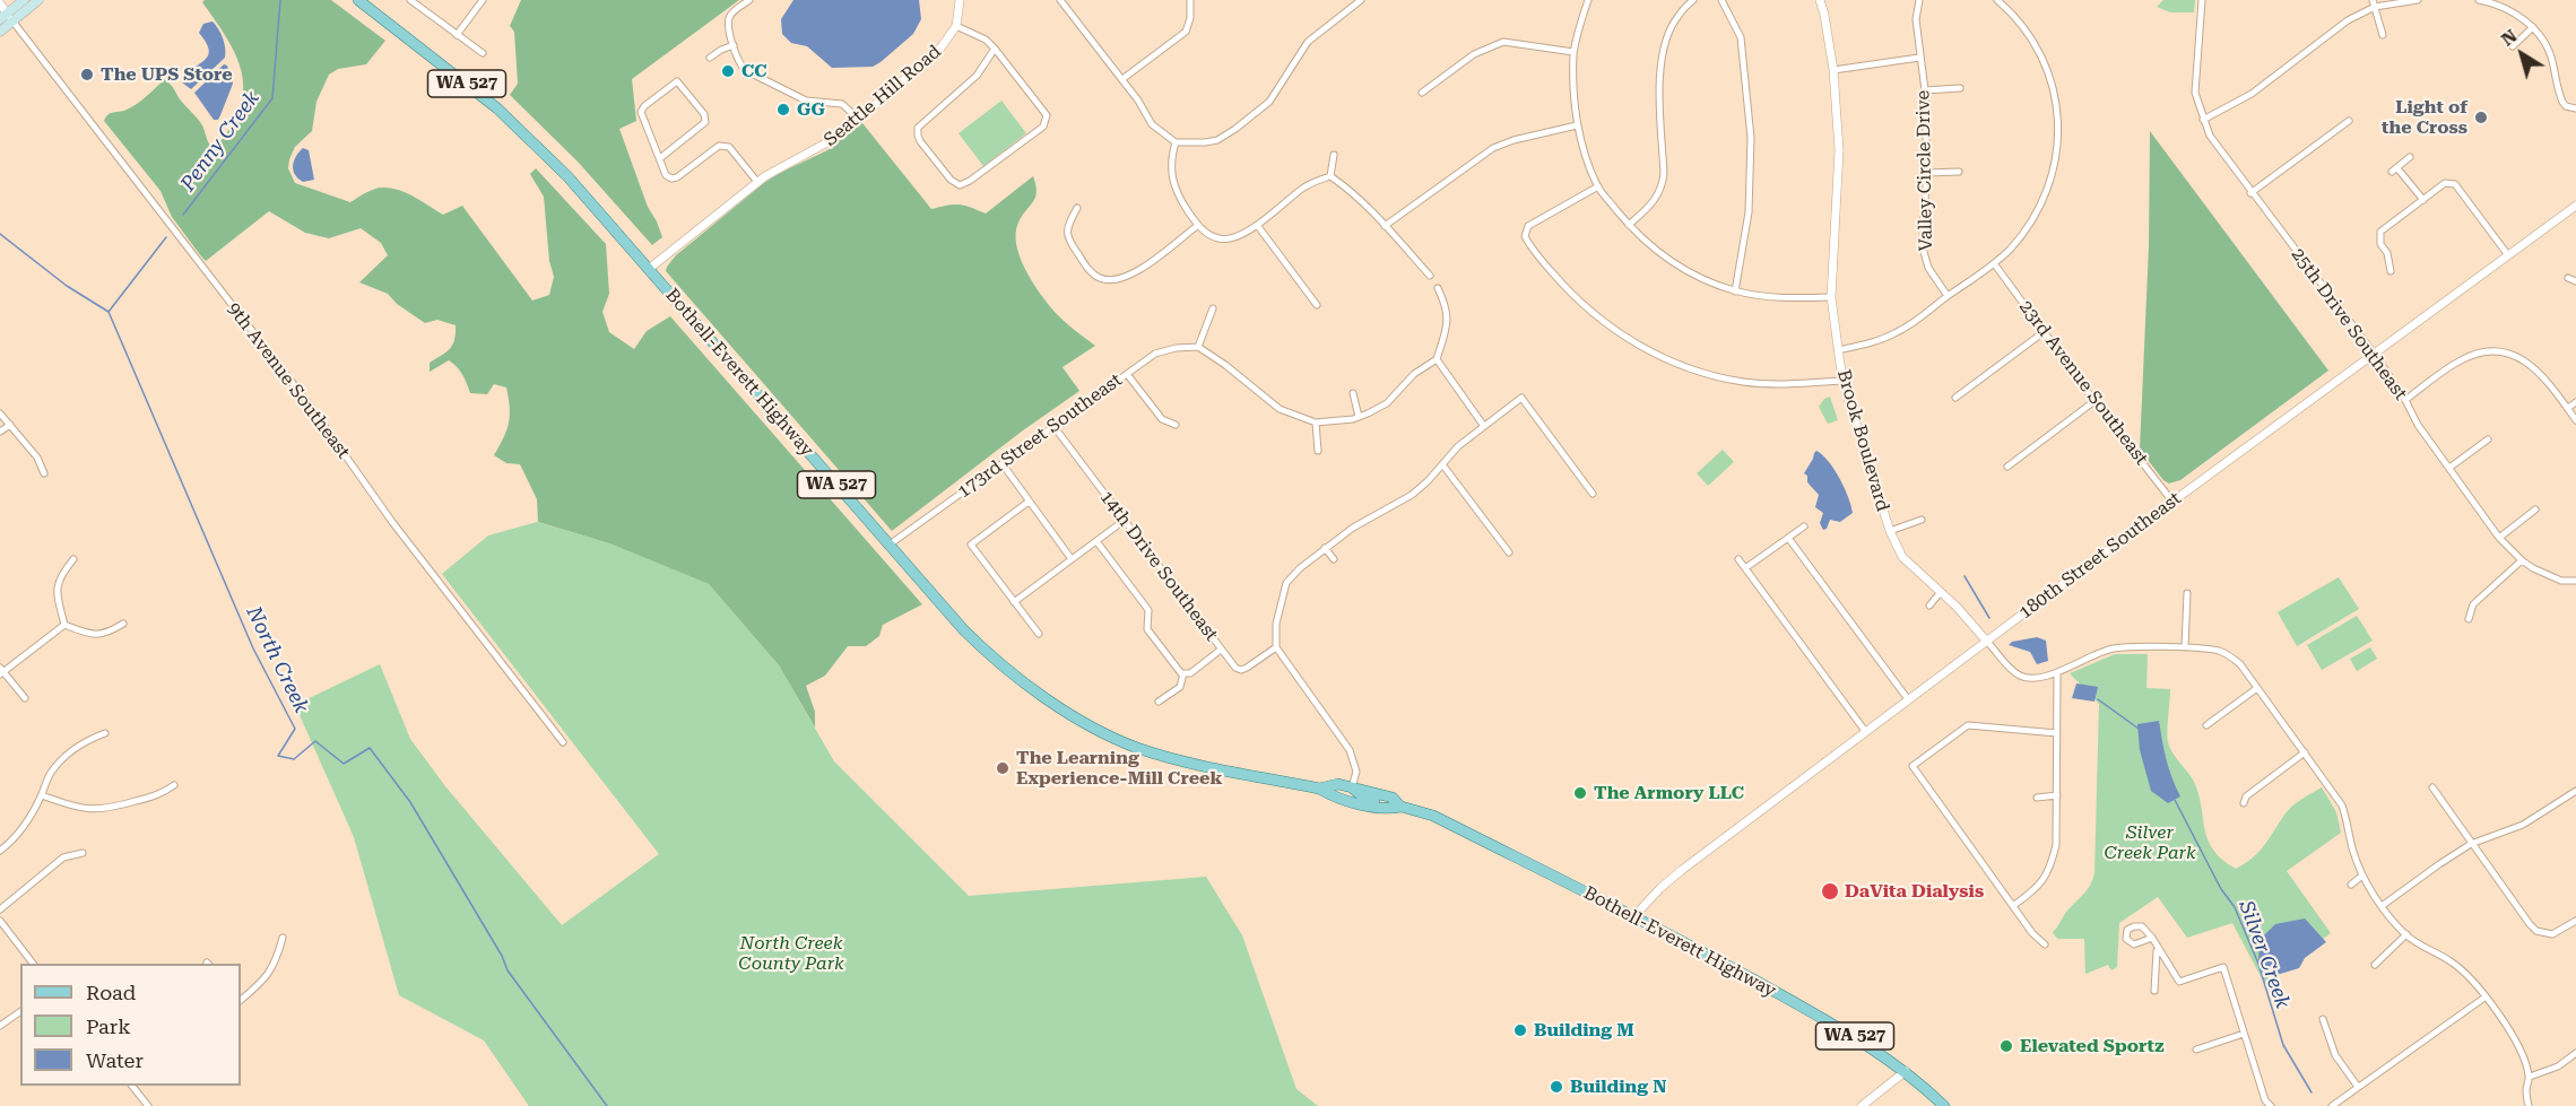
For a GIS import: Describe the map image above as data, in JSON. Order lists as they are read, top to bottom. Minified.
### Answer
{"streets":{"main road":["WA 527","Bothell-Everett Highway"],"street":["Seattle Hill Road","Valley Circle Drive","25th Drive Southeast","9th Avenue Southeast","23rd Avenue Southeast","173rd Street Southeast","Brook Boulevard","180th Street Southeast","14th Drive Southeast"]},"crossings":[["Seattle Hill Road","Bothell-Everett Highway"],["25th Drive Southeast","180th Street Southeast"],["Bothell-Everett Highway","173rd Street Southeast"],["Bothell-Everett Highway","180th Street Southeast"],["23rd Avenue Southeast","180th Street Southeast"],["173rd Street Southeast","14th Drive Southeast"],["Brook Boulevard","180th Street Southeast"]],"water":["Penny Creek","North Creek","Silver Creek"],"parks":["Silver Creek Park","North Creek County Park"],"places":["CC","The UPS Store","GG","Light of the Cross","The Learning Experience-Mill Creek","The Armory LLC","DaVita Dialysis","Building M","Elevated Sportz","Building N"],"legend":["Road","Park","Water"],"north":"top left"}
